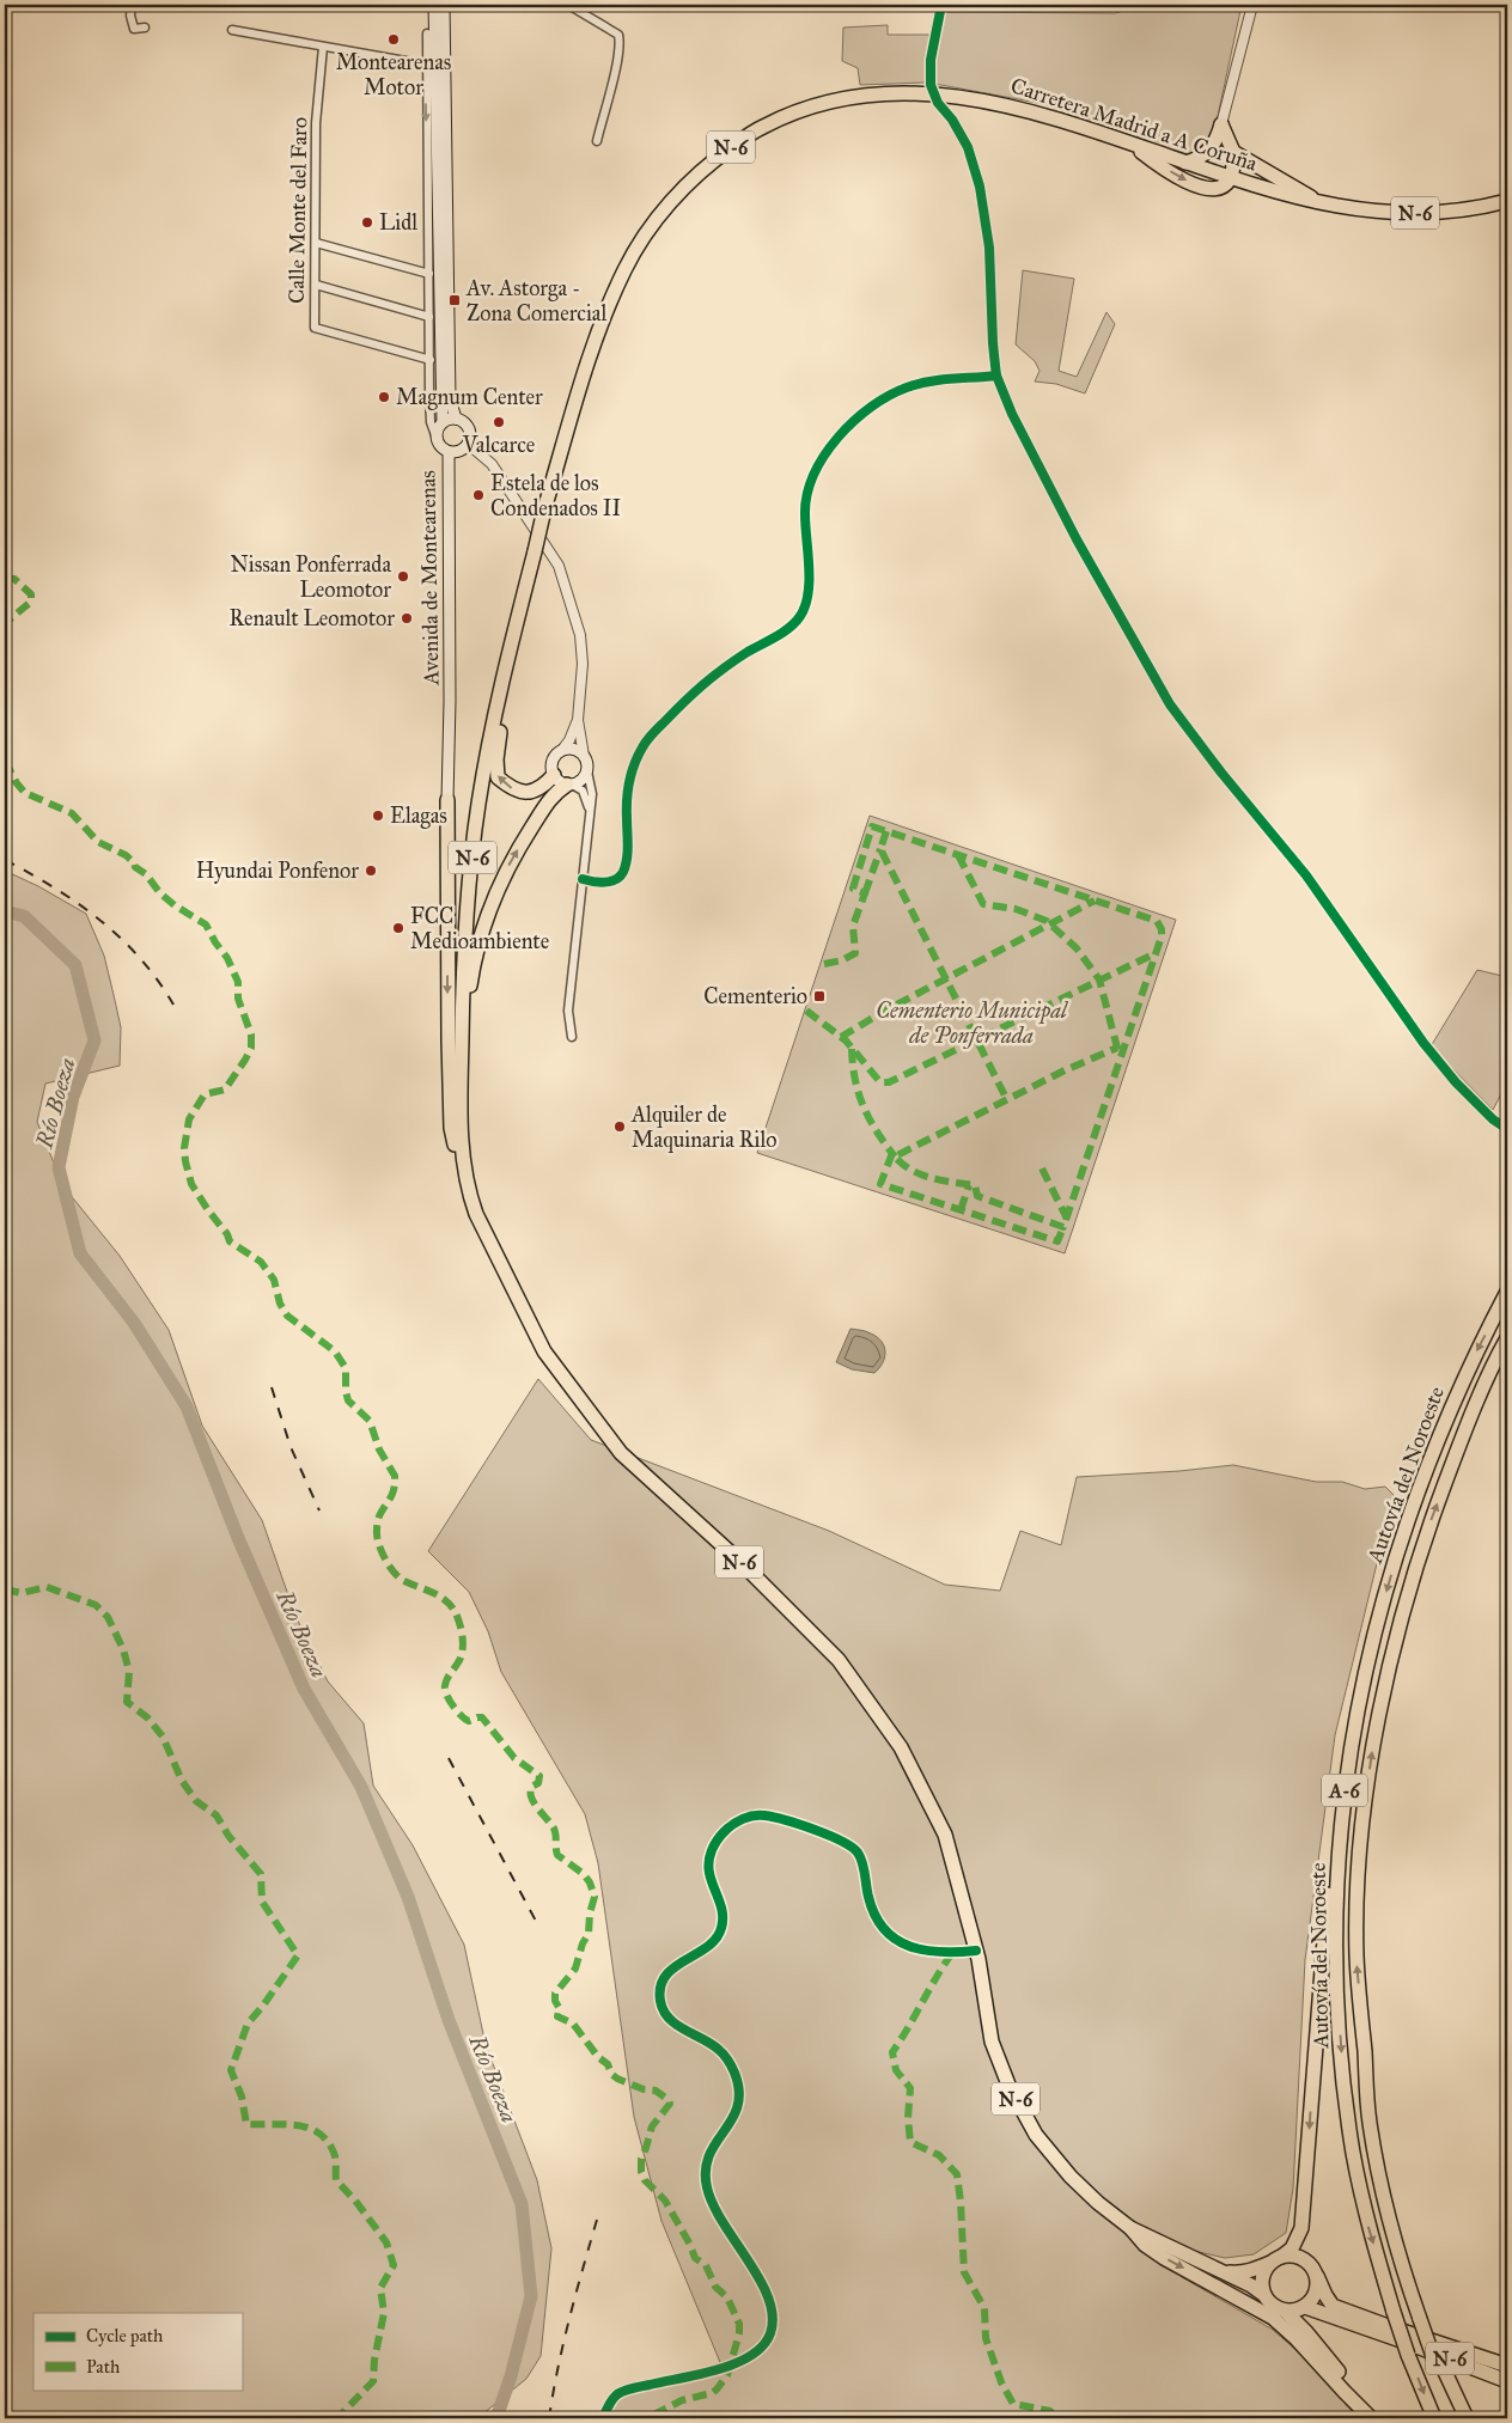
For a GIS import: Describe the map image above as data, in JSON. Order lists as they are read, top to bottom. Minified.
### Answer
{"streets":{"highway":["Carretera Madrid a A Coruña","N-6","Autovía del Noroeste","A-6"],"main road":["Avenida de Montearenas"],"street":["Calle Monte del Faro"]},"crossings":[["Carretera Madrid a A Coruña","N-6"]],"water":["Río Boeza"],"parks":["Cementerio Municipal de Ponferrada"],"places":{"other":["Montearenas Motor","Lidl","Magnum Center","Valcarce","Estela de los Condenados II","Nissan Ponferrada Leomotor","Renault Leomotor","Elagas","Hyundai Ponfenor","FCC Medioambiente","Alquiler de Maquinaria Rilo"],"transit":["Av. Astorga - Zona Comercial","Cementerio"]},"legend":["Cycle path","Path"]}
